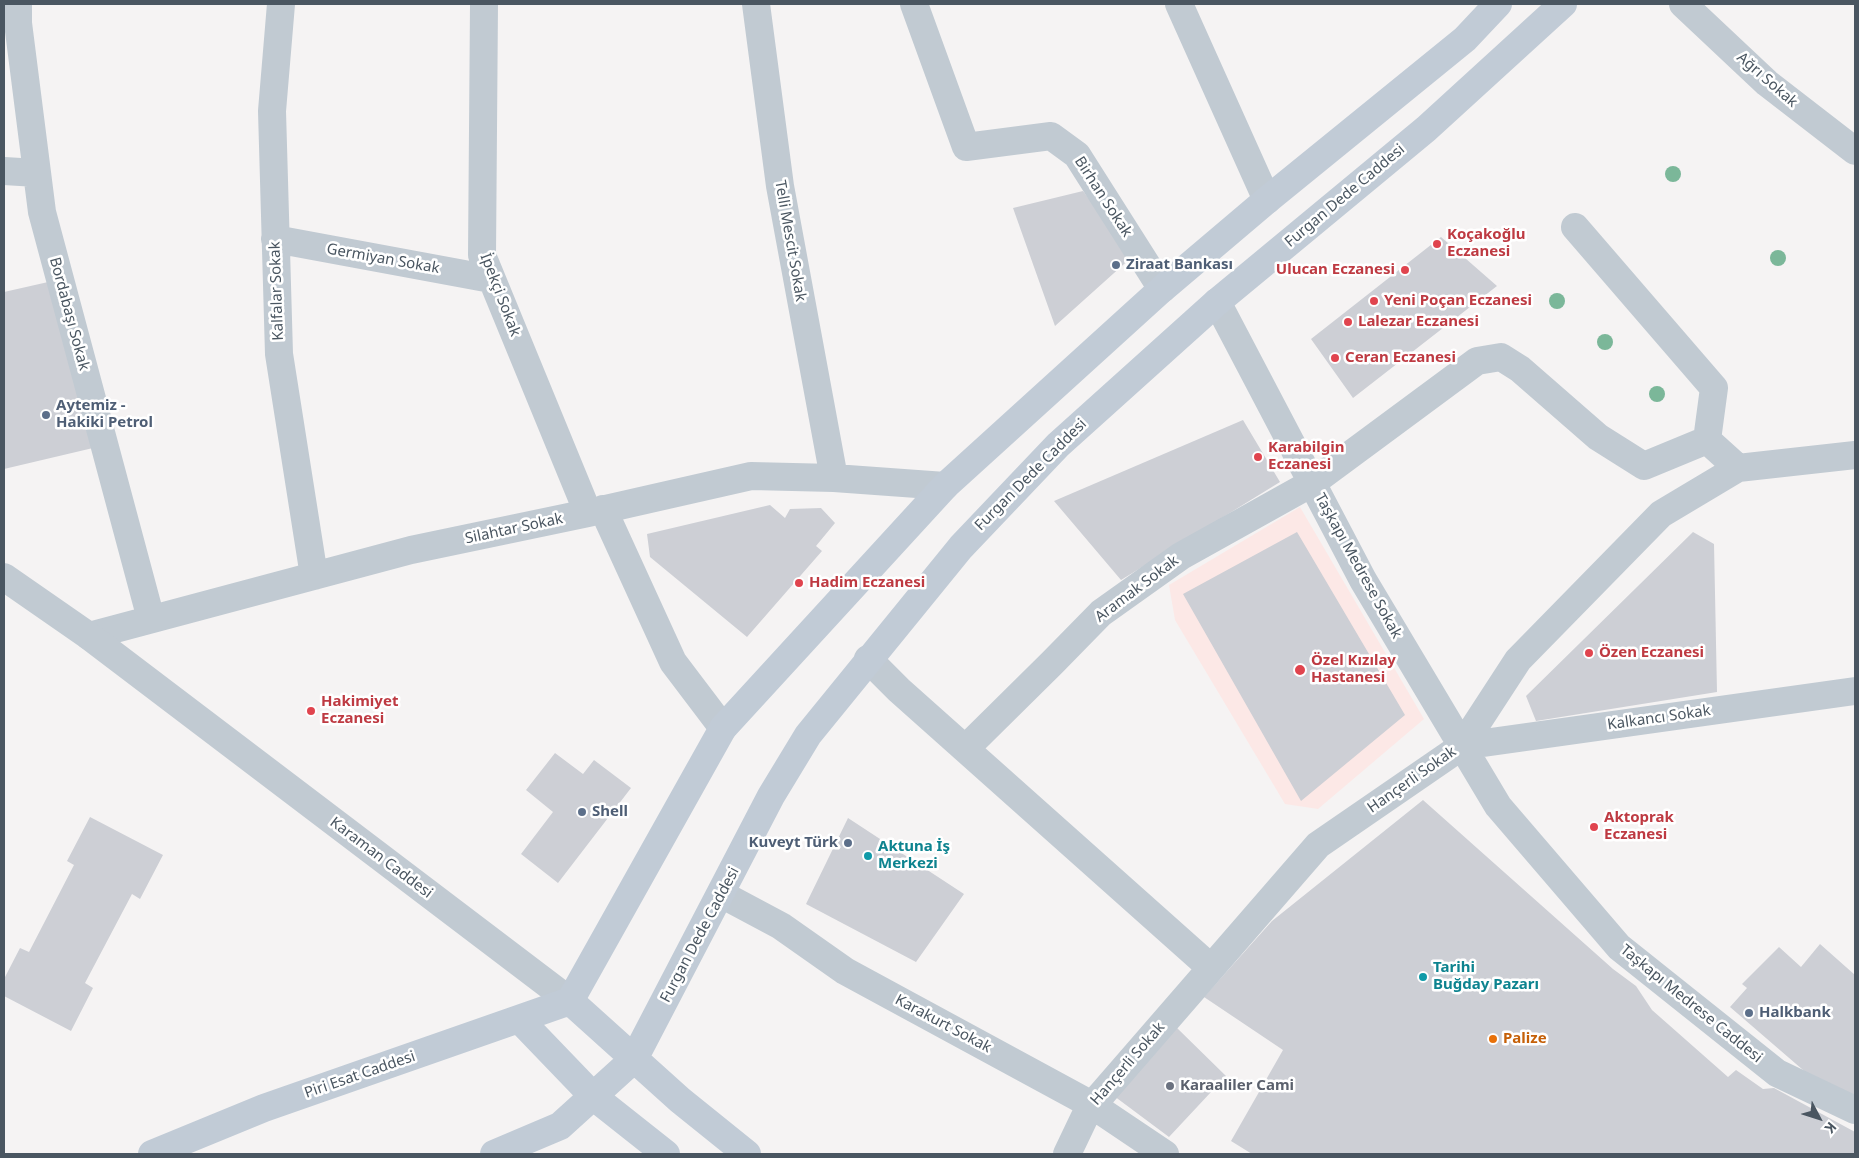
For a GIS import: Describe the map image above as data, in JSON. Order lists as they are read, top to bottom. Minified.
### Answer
{"streets":{"main road":["Furgan Dede Caddesi","Karaman Caddesi","Piri Esat Caddesi"],"street":["Ağrı Sokak","Birhan Sokak","Telli Mescit Sokak","Germiyan Sokak","Kalfalar Sokak","İpekçi Sokak","Bordabaşı Sokak","Silahtar Sokak","Taşkapı Medrese Sokak","Aramak Sokak","Kalkancı Sokak","Hançerli Sokak","Taşkapı Medrese Caddesi","Karakurt Sokak"]},"crossings":[["Furgan Dede Caddesi","Taşkapı Medrese Sokak"],["Furgan Dede Caddesi","Karaman Caddesi"],["Furgan Dede Caddesi","Karakurt Sokak"],["Telli Mescit Sokak","Silahtar Sokak"],["Germiyan Sokak","Kalfalar Sokak"],["Germiyan Sokak","İpekçi Sokak"],["Kalfalar Sokak","Silahtar Sokak"],["İpekçi Sokak","Silahtar Sokak"],["Bordabaşı Sokak","Silahtar Sokak"],["Silahtar Sokak","Karaman Caddesi"],["Taşkapı Medrese Sokak","Aramak Sokak"],["Taşkapı Medrese Sokak","Kalkancı Sokak"],["Taşkapı Medrese Sokak","Hançerli Sokak"],["Taşkapı Medrese Sokak","Taşkapı Medrese Caddesi"],["Kalkancı Sokak","Hançerli Sokak"],["Kalkancı Sokak","Taşkapı Medrese Caddesi"],["Hançerli Sokak","Taşkapı Medrese Caddesi"],["Hançerli Sokak","Karakurt Sokak"],["Karaman Caddesi","Piri Esat Caddesi"]],"places":["Koçakoğlu Eczanesi","Ziraat Bankası","Ulucan Eczanesi","Yeni Poçan Eczanesi","Lalezar Eczanesi","Ceran Eczanesi","Aytemiz - Hakiki Petrol","Karabilgin Eczanesi","Hadim Eczanesi","Özen Eczanesi","Özel Kızılay Hastanesi","Hakimiyet Eczanesi","Shell","Aktoprak Eczanesi","Kuveyt Türk","Aktuna İş Merkezi","Tarihi Buğday Pazarı","Halkbank","Palize","Karaaliler Cami"],"north":"bottom right"}
